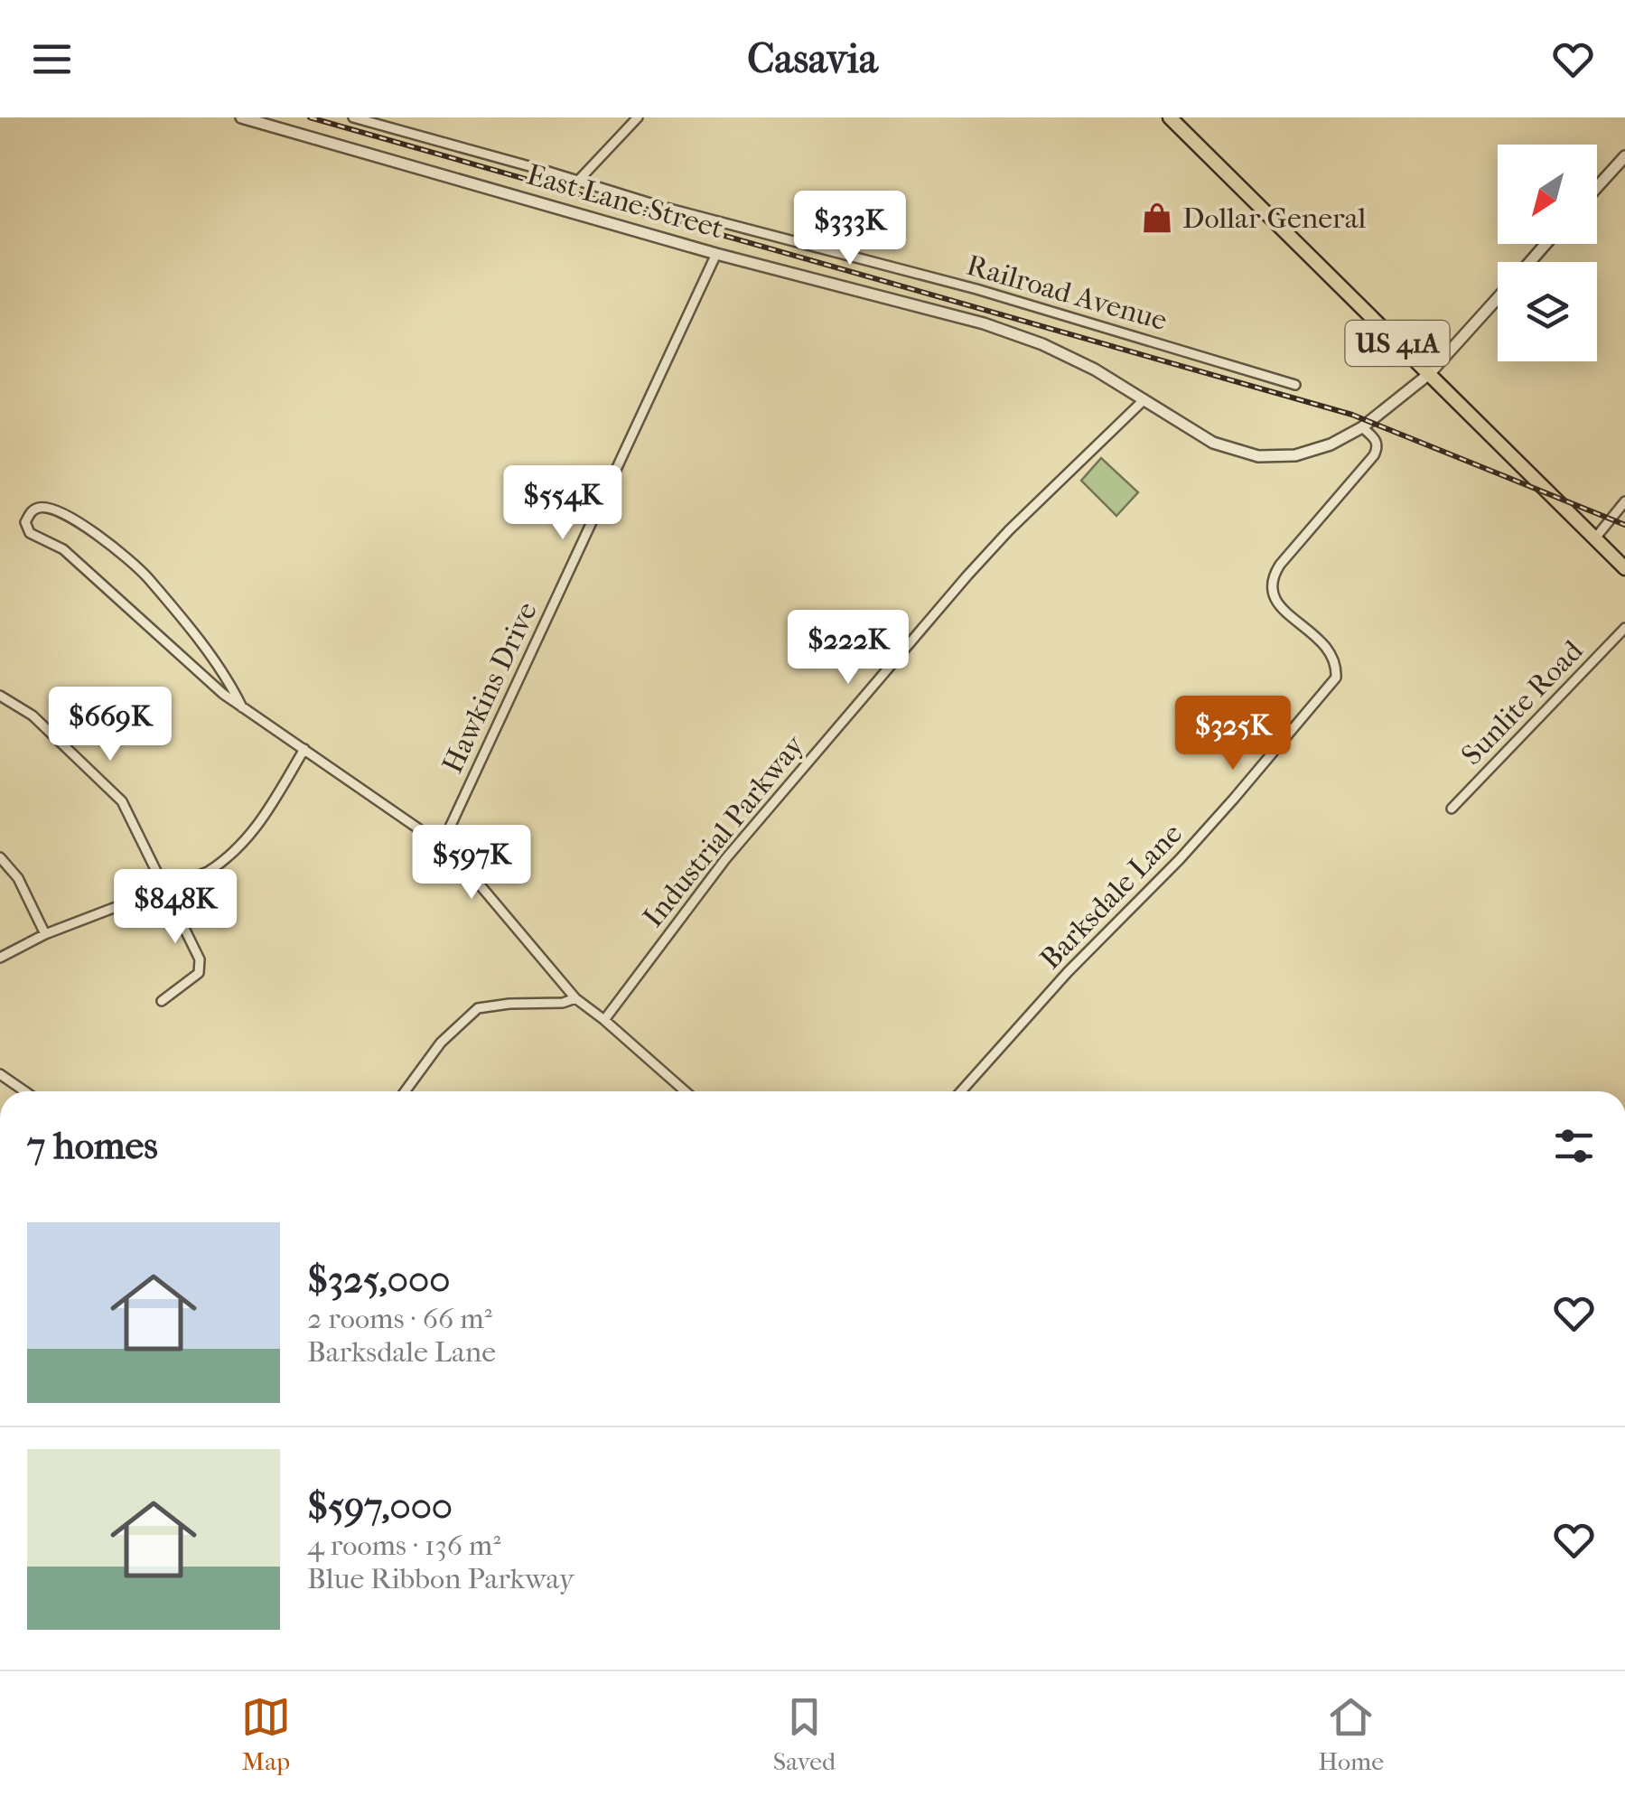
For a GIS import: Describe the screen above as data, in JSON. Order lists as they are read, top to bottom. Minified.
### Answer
{"streets":{"main road":["US 41A"],"street":["East Lane Street","Railroad Avenue","Hawkins Drive","Sunlite Road","Industrial Parkway","Barksdale Lane"]},"crossings":[["East Lane Street","US 41A"],["East Lane Street","Hawkins Drive"],["East Lane Street","Industrial Parkway"],["East Lane Street","Barksdale Lane"]],"places":{"shop":["Dollar General"]},"north":"bottom left","page":{"header":"Casavia","price":["$333K","$554K","$222K","$669K","$325K","$597K","$848K"],"heading":"7 homes","list":[{"name":"$325,000","note":"2 rooms · 66 m² · Barksdale Lane"},{"name":"$597,000","note":"4 rooms · 136 m² · Blue Ribbon Parkway"}],"tabs":["Map","Saved","Home"]}}
